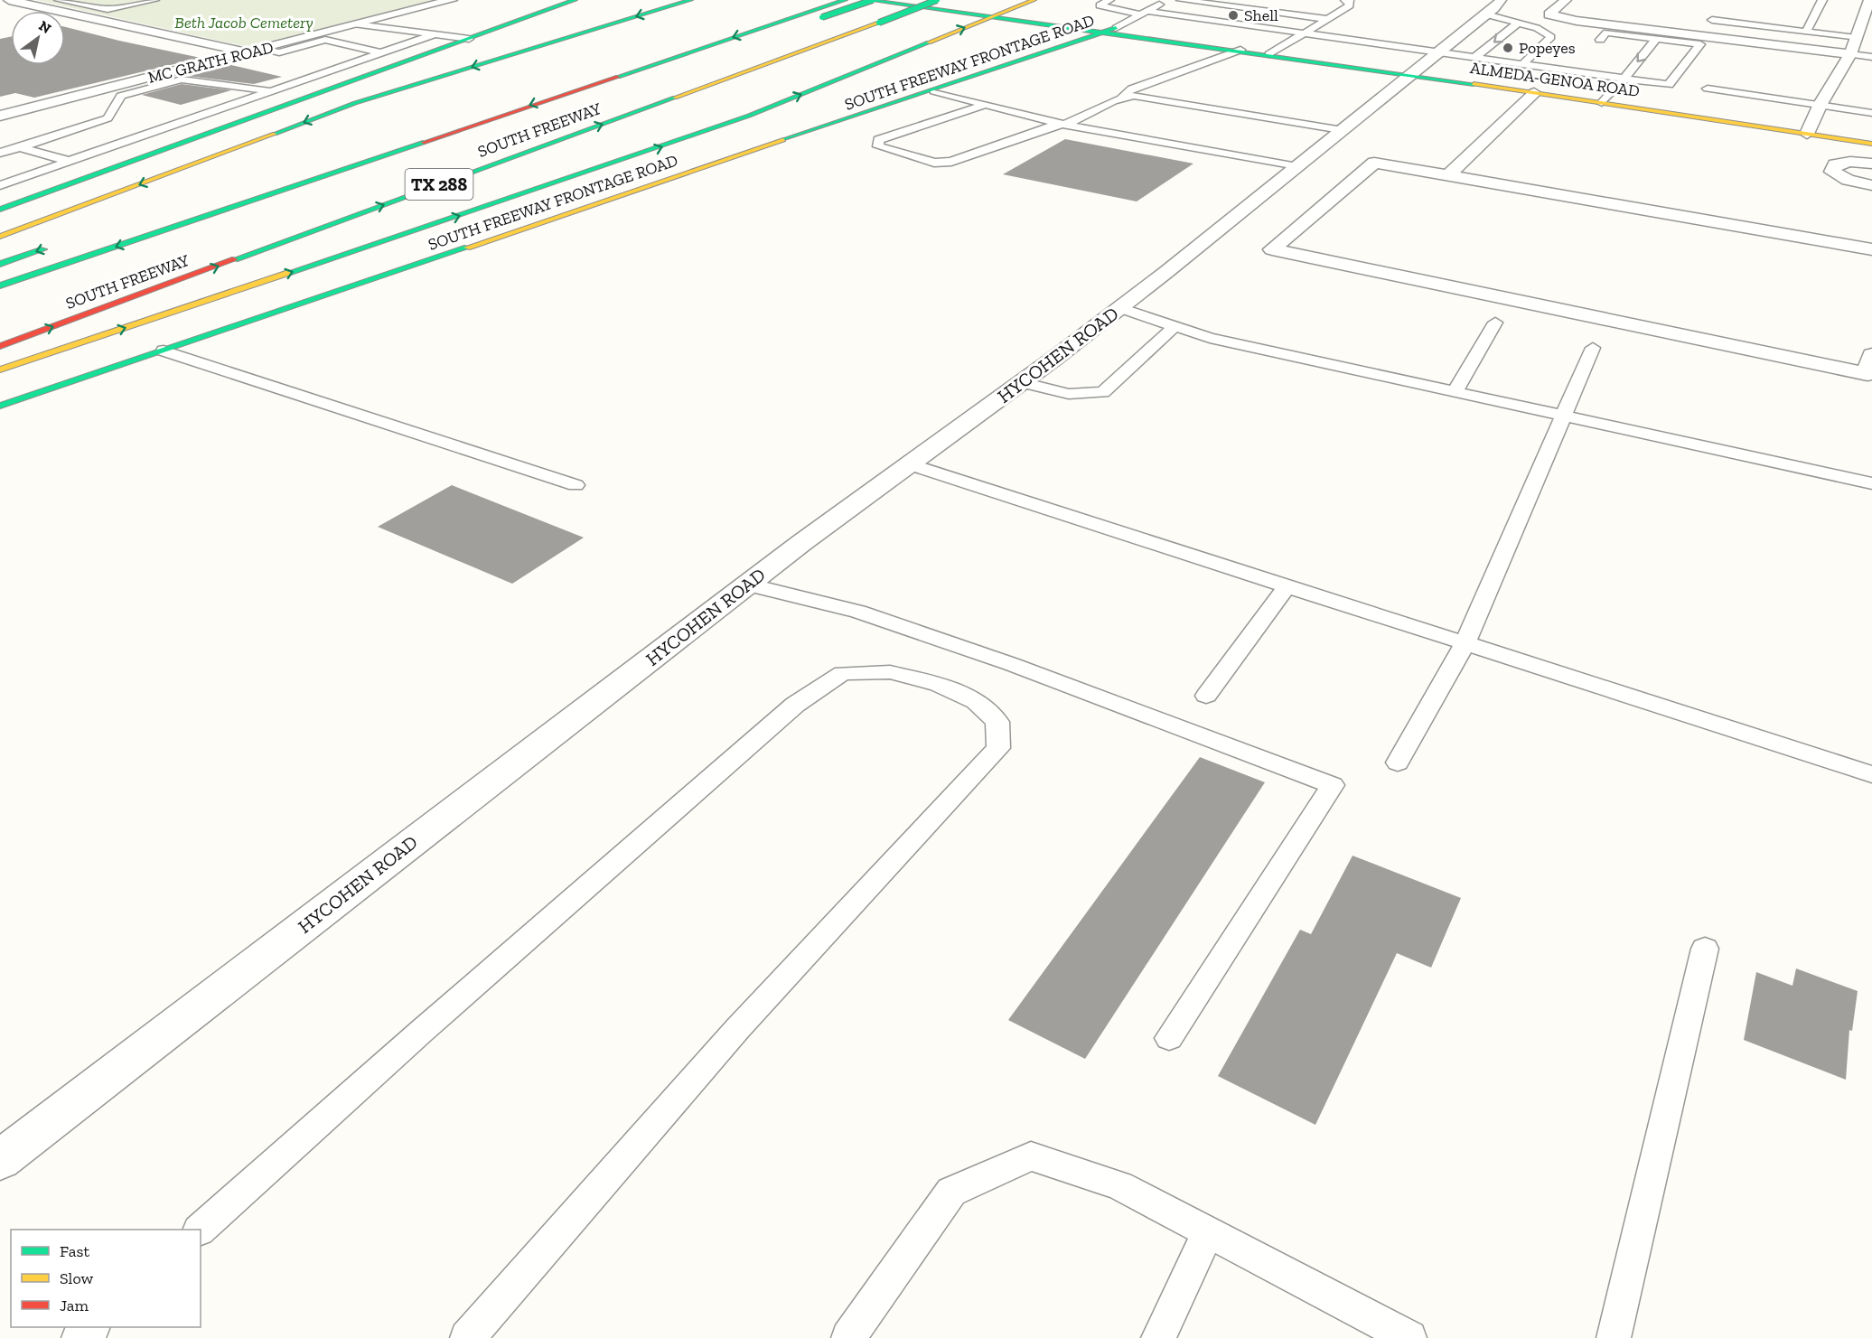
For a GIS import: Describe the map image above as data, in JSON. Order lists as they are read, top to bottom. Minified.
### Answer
{"streets":{"main road":["SOUTH FREEWAY FRONTAGE ROAD","ALMEDA-GENOA ROAD","SOUTH FREEWAY","TX 288"],"street":["MC GRATH ROAD","HYCOHEN ROAD"]},"crossings":[["SOUTH FREEWAY FRONTAGE ROAD","ALMEDA-GENOA ROAD"],["ALMEDA-GENOA ROAD","HYCOHEN ROAD"]],"parks":["Beth Jacob Cemetery"],"places":["Shell","Popeyes"],"legend":["Fast","Slow","Jam"],"north":"top right"}
